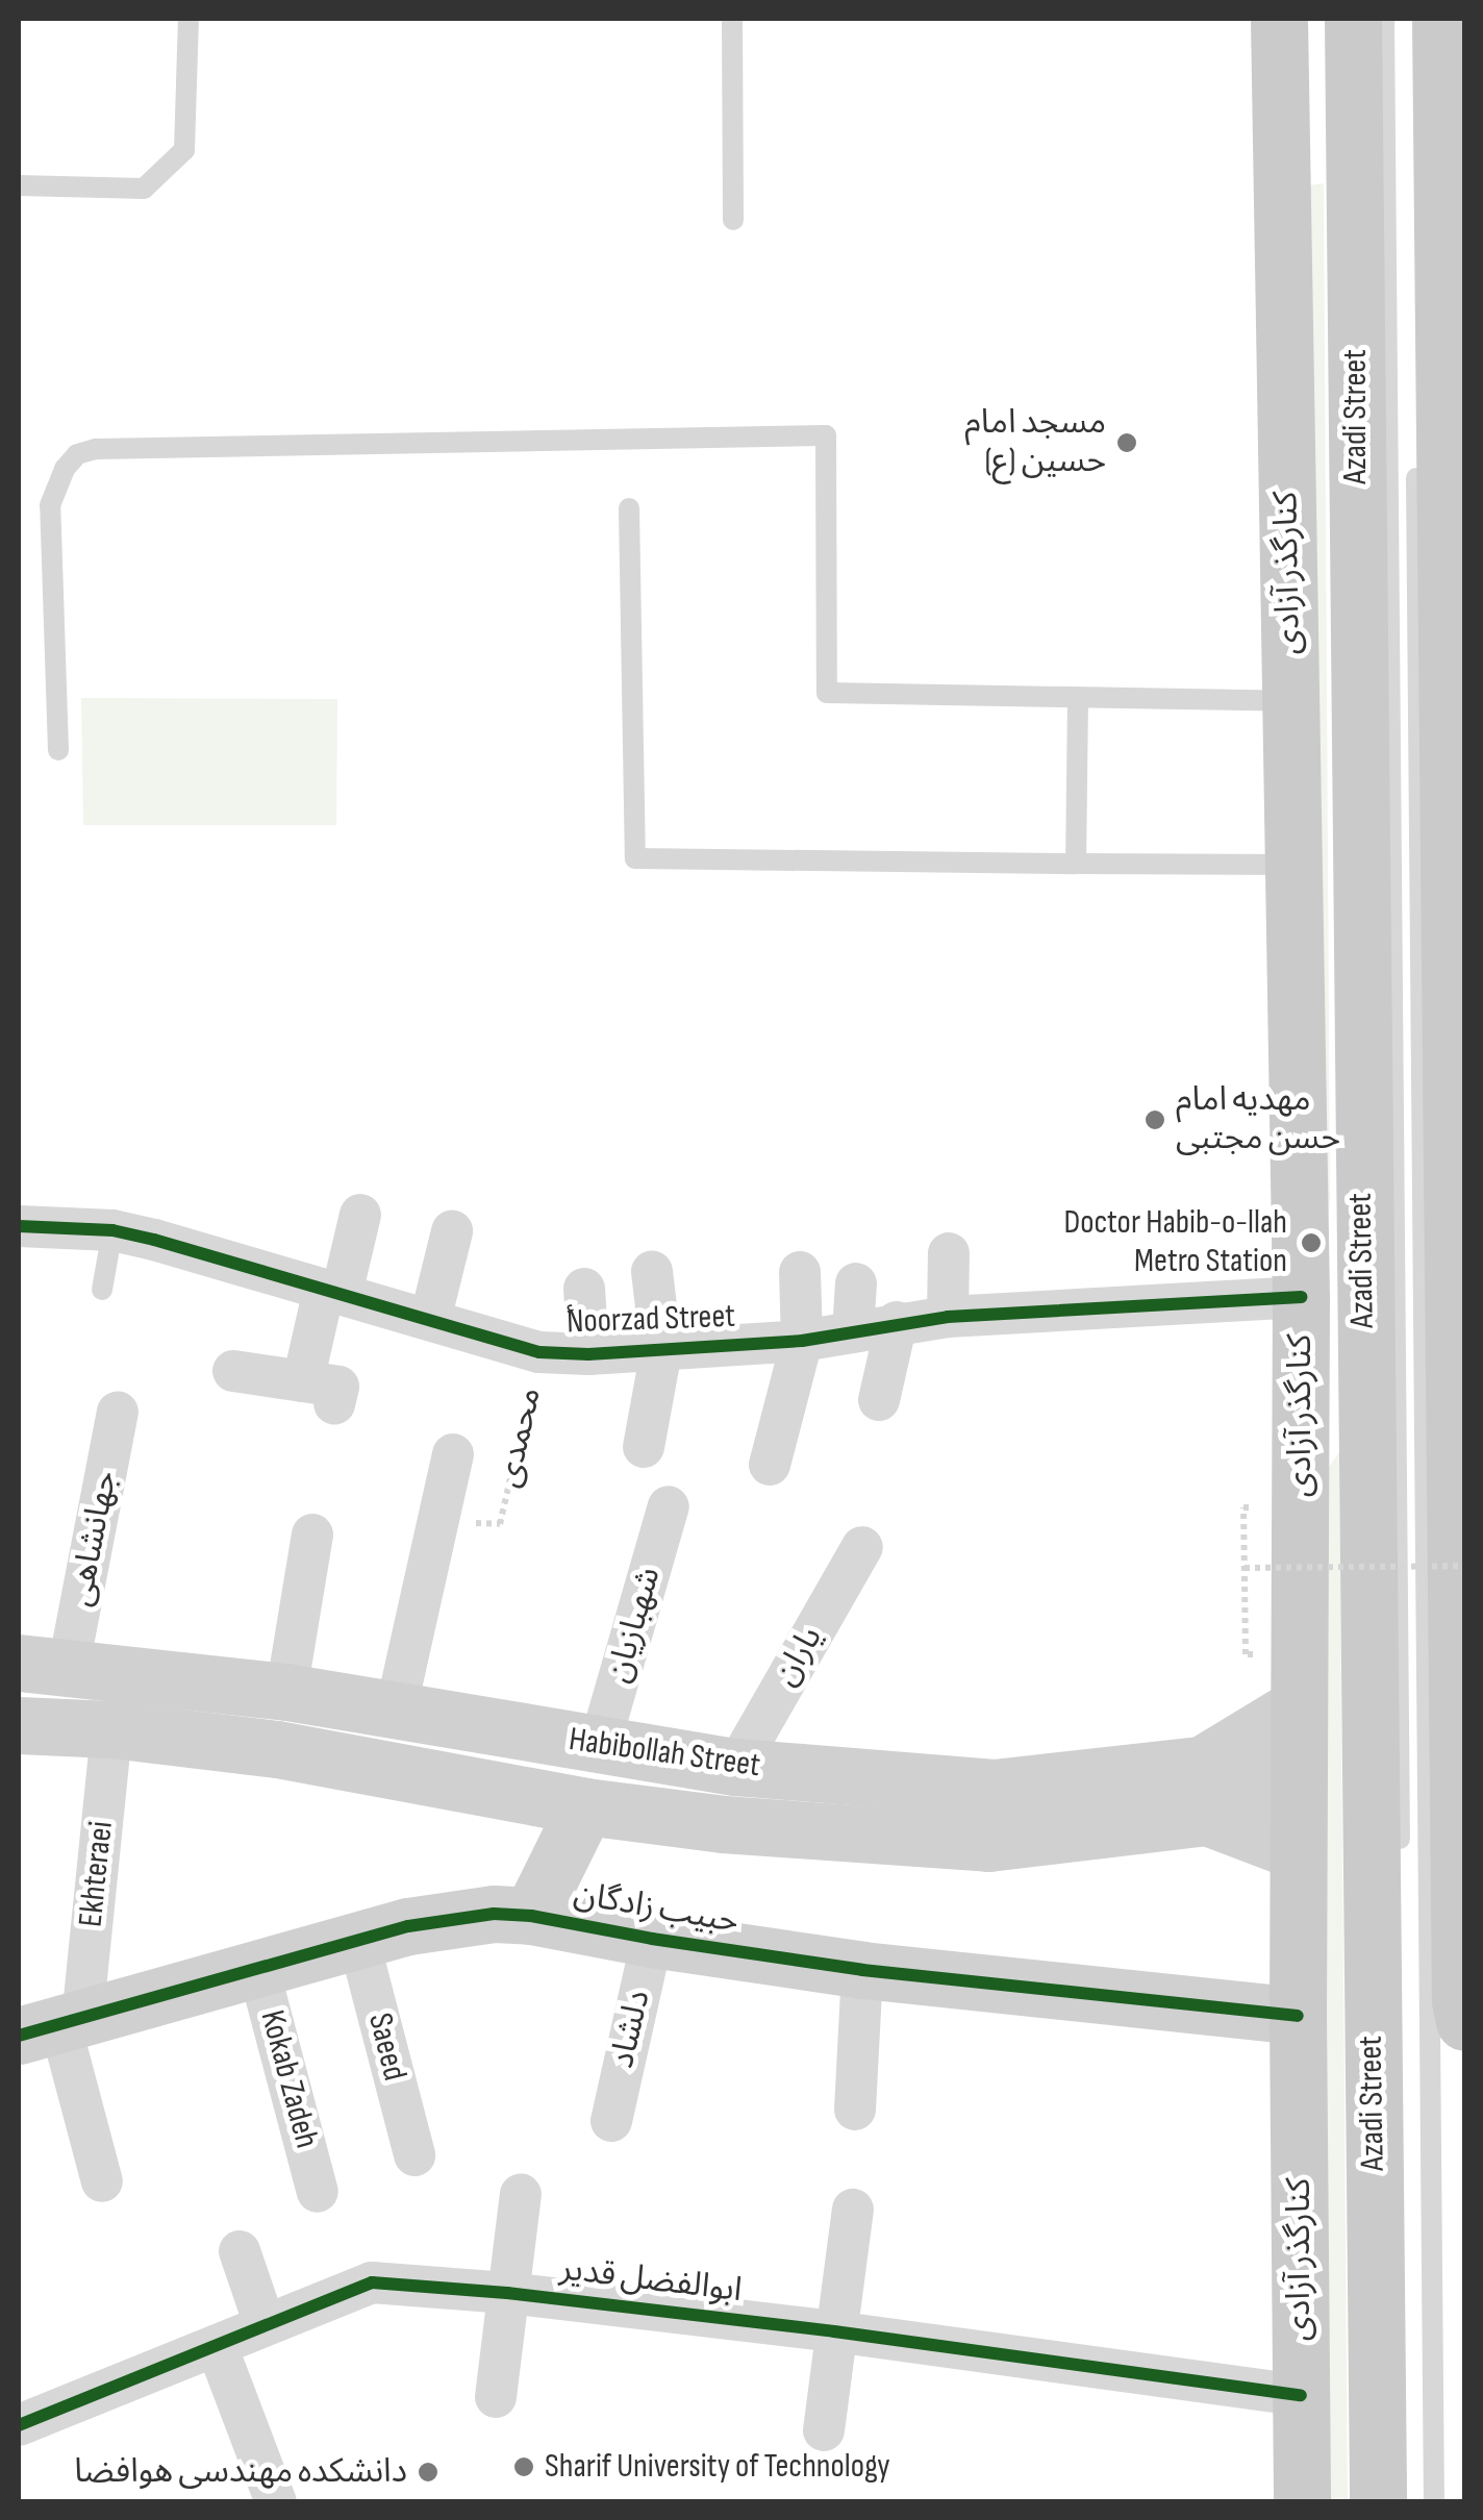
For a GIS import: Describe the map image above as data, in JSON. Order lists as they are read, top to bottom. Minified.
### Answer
{"streets":{"main road":["Azadi Street","کنارگذر آزادی","Habibollah Street","حبیب زادگان"],"street":["ٔNoorzad Street","محمدی","جهانشاهی","شهبازیان","یاران","Ekhteraei","دلشاد","Saeed","Kokab Zadeh","ابوالفضل قدیر"]},"crossings":[["کنارگذر آزادی","ٔNoorzad Street"],["کنارگذر آزادی","Habibollah Street"],["کنارگذر آزادی","حبیب زادگان"],["کنارگذر آزادی","ابوالفضل قدیر"],["ٔNoorzad Street","محمدی"],["محمدی","Habibollah Street"],["جهانشاهی","Habibollah Street"],["شهبازیان","Habibollah Street"],["یاران","Habibollah Street"],["Habibollah Street","Ekhteraei"],["Ekhteraei","حبیب زادگان"],["حبیب زادگان","دلشاد"],["حبیب زادگان","Saeed"],["حبیب زادگان","Kokab Zadeh"]],"places":["مسجد امام حسين (ع)","مهدیه امام حسن مجتبی","Doctor Habib-o-llah Metro Station","Sharif University of Technology","دانشکده مهندسی هوافضا"]}
